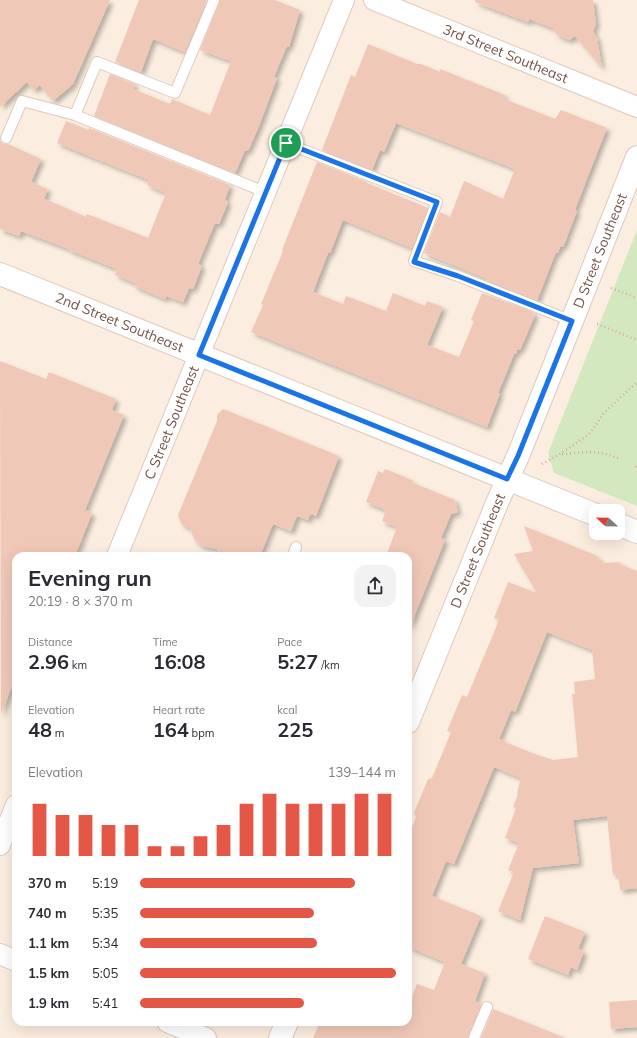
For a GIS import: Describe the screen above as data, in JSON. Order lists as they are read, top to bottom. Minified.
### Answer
{"streets":{"street":["3rd Street Southeast","D Street Southeast","2nd Street Southeast","C Street Southeast"]},"crossings":[["D Street Southeast","2nd Street Southeast"],["2nd Street Southeast","C Street Southeast"]],"north":"left","page":{"heading":["Evening run","20:19 · 8 × 370 m"],"stats":[["Distance","2.96 km"],["Time","16:08"],["Pace","5:27 /km"],["Elevation","48 m"],["Heart rate","164 bpm"],["kcal","225"]],"chart":["Elevation","139–144 m"],"list":[{"name":"370 m","note":"5:19"},{"name":"740 m","note":"5:35"},{"name":"1.1 km","note":"5:34"},{"name":"1.5 km","note":"5:05"},{"name":"1.9 km","note":"5:41"}]}}
